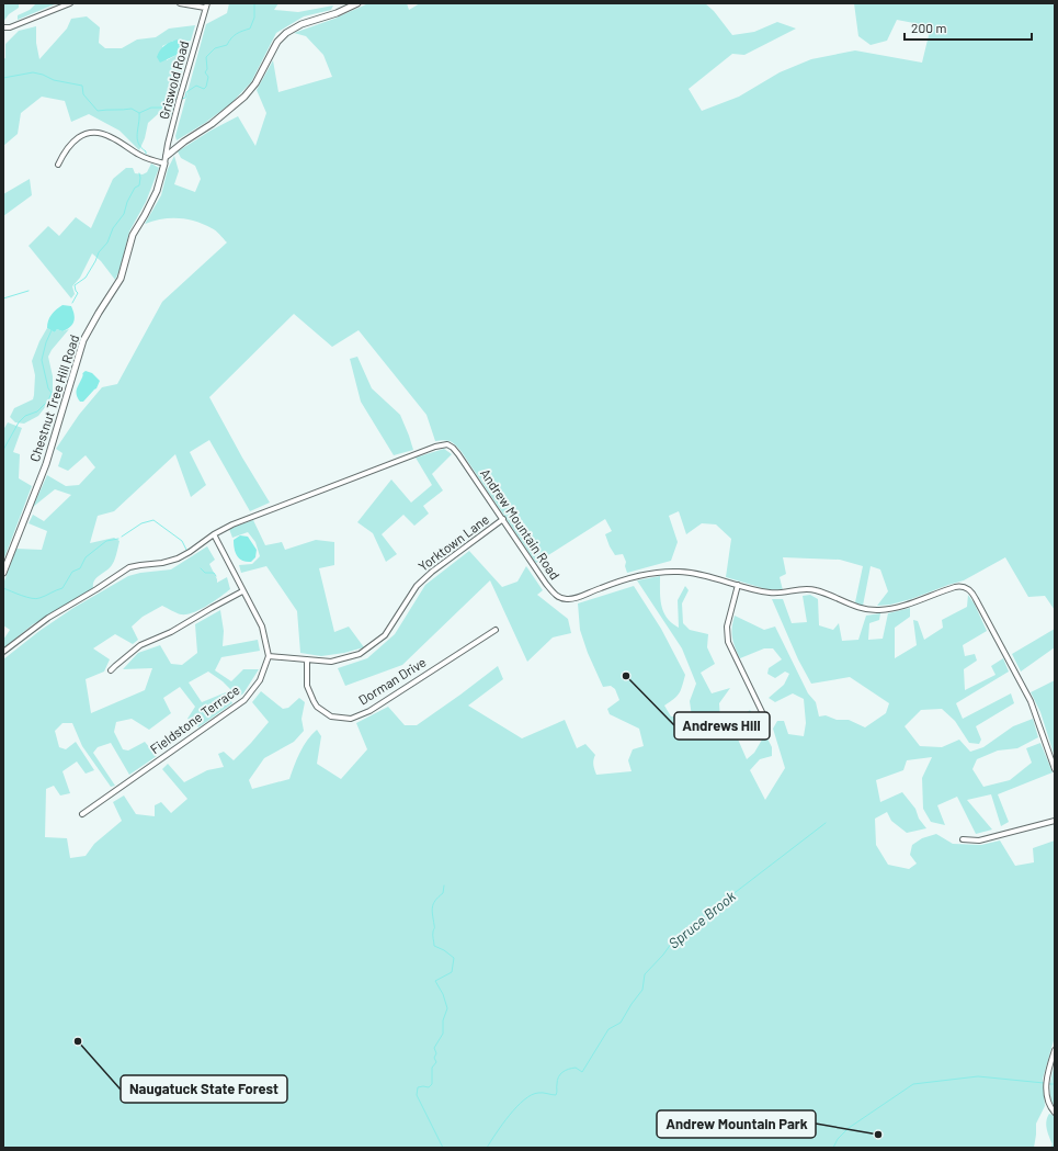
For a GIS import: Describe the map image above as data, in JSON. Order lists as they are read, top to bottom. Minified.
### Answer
{"streets":{"street":["Griswold Road","Chestnut Tree Hill Road","Andrew Mountain Road","Yorktown Lane","Dorman Drive","Fieldstone Terrace"]},"crossings":[["Griswold Road","Chestnut Tree Hill Road"],["Andrew Mountain Road","Yorktown Lane"],["Yorktown Lane","Dorman Drive"],["Yorktown Lane","Fieldstone Terrace"]],"water":["Spruce Brook"],"places":["Andrews Hill","Naugatuck State Forest","Andrew Mountain Park"],"scale_bar":"200 m"}
